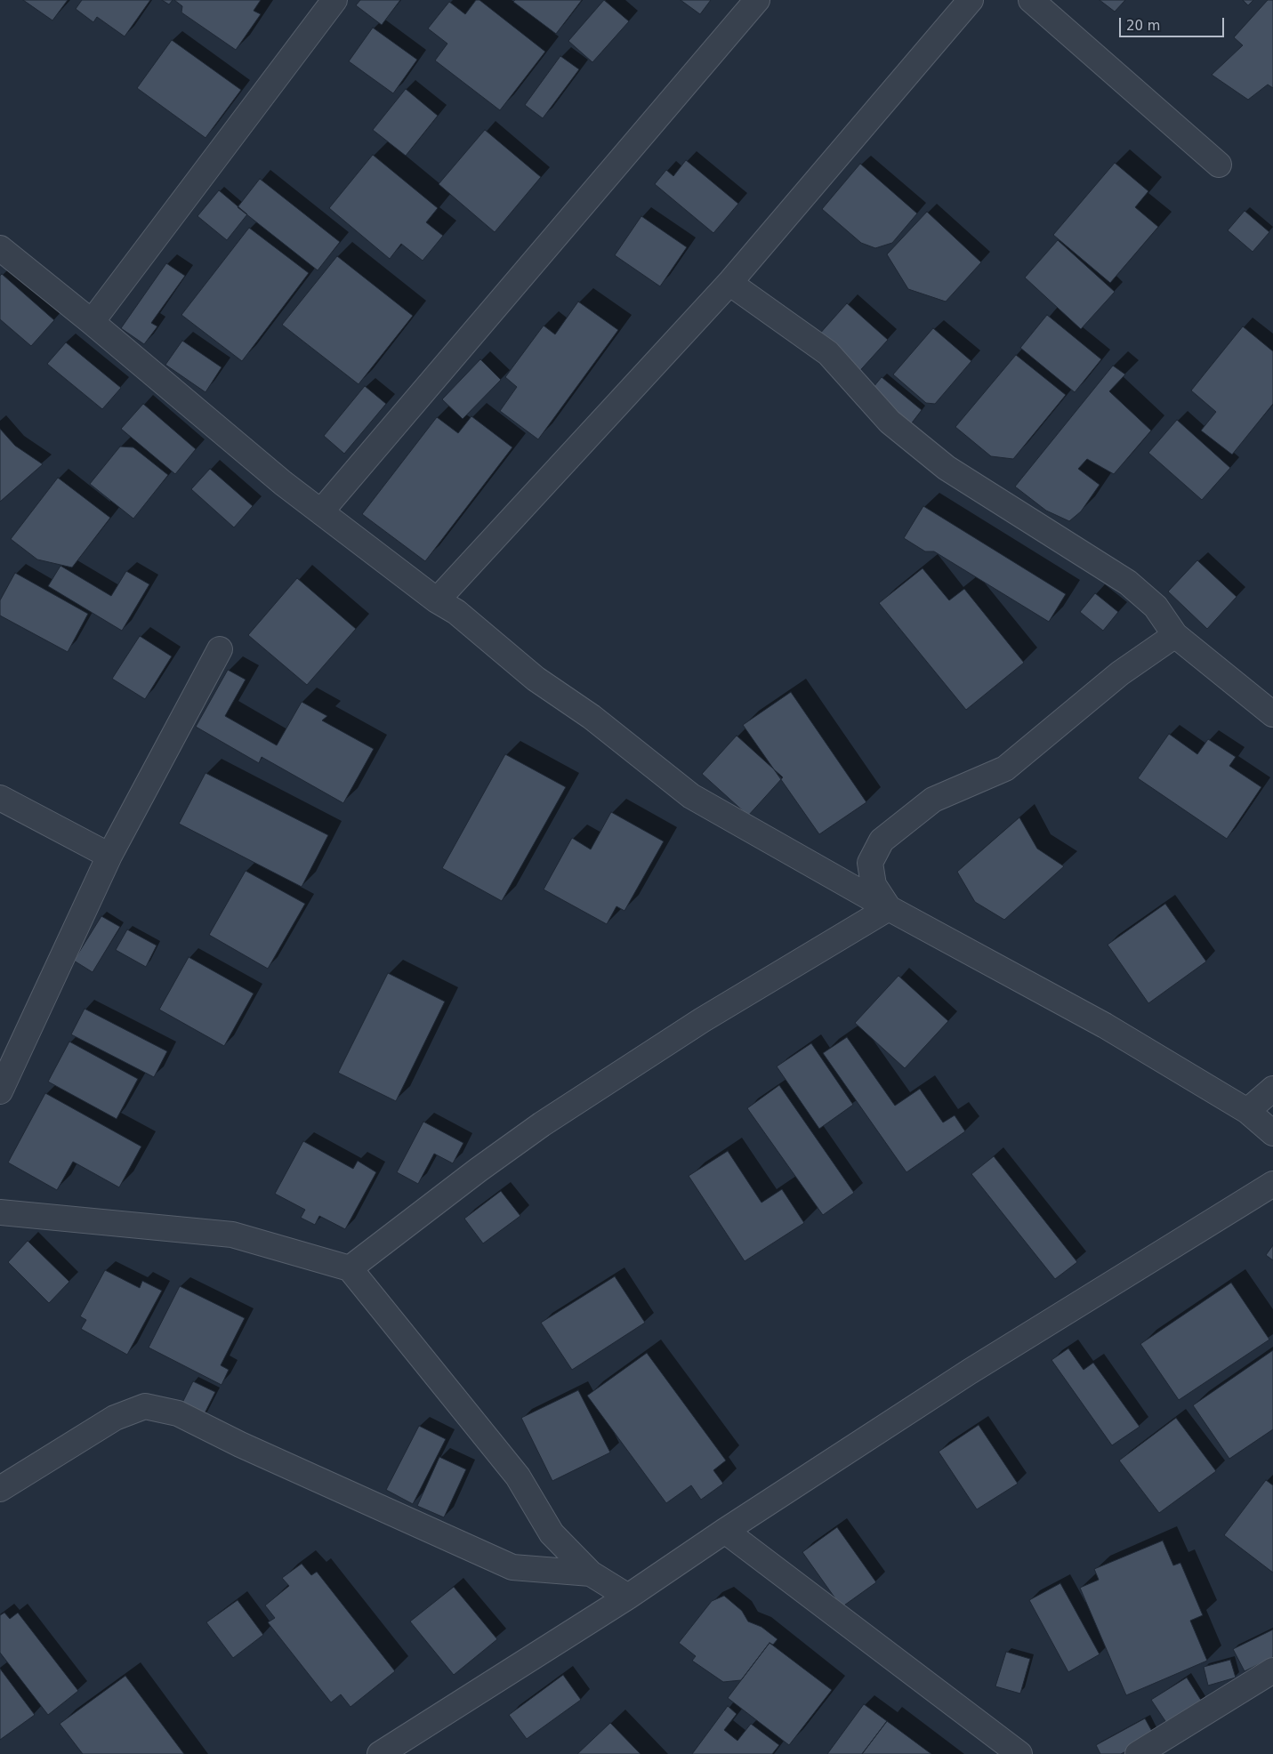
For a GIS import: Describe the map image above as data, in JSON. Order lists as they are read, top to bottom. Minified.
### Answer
{"scale_bar":"20 m"}
